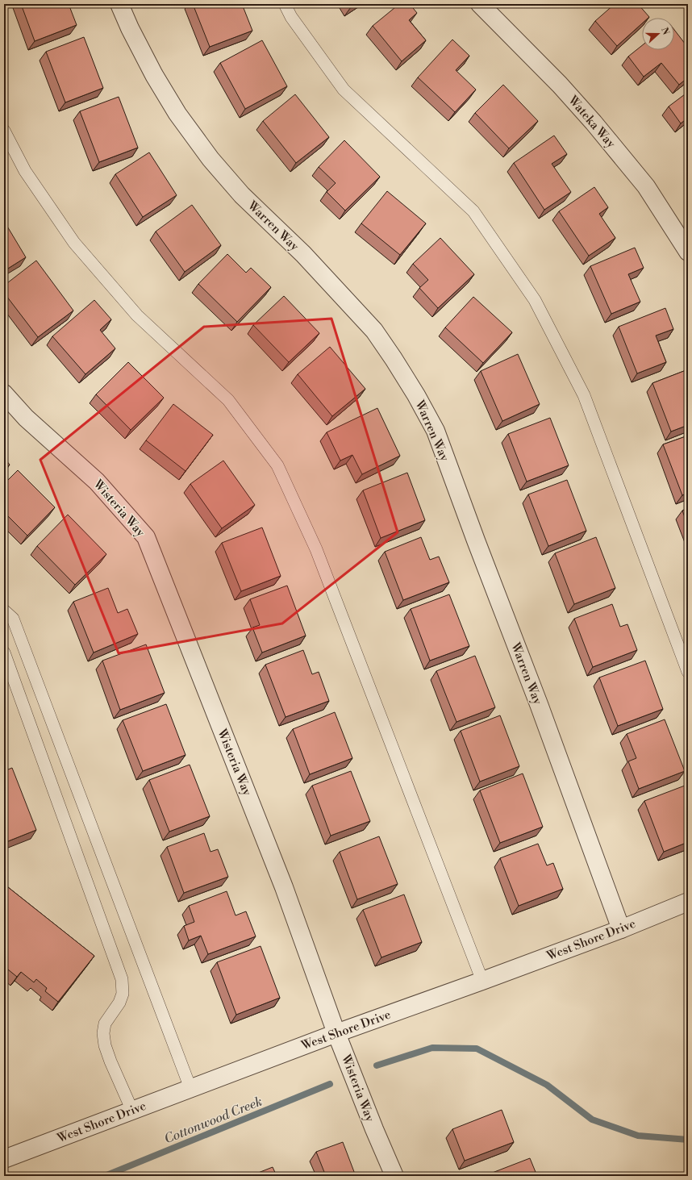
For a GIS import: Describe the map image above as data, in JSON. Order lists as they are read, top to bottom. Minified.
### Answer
{"streets":{"street":["Wateka Way","Warren Way","Wisteria Way","West Shore Drive"]},"crossings":[["Warren Way","West Shore Drive"],["Wisteria Way","West Shore Drive"]],"water":["Cottonwood Creek"],"north":"right"}
